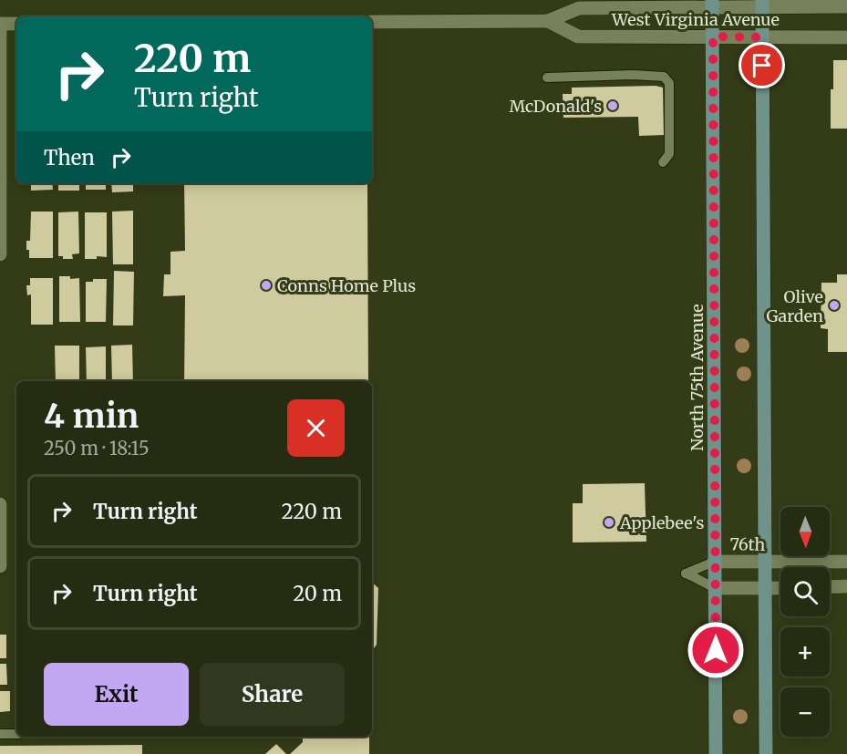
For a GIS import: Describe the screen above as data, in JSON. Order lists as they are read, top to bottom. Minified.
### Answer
{"streets":{"main road":["North 75th Avenue"],"street":["West Virginia Avenue","76th"]},"crossings":[["West Virginia Avenue","North 75th Avenue"],["North 75th Avenue","76th"]],"places":["McDonald's","Conns Home Plus","Olive Garden","Applebee's"],"north":"bottom","page":{"turn":["220 m","Turn right"],"then":"Then","heading":["4 min","250 m · 18:15"],"list":[{"name":"Turn right","value":"220 m"},{"name":"Turn right","value":"20 m"}],"map_buttons":["+","−"],"buttons":["Exit","Share"]}}
